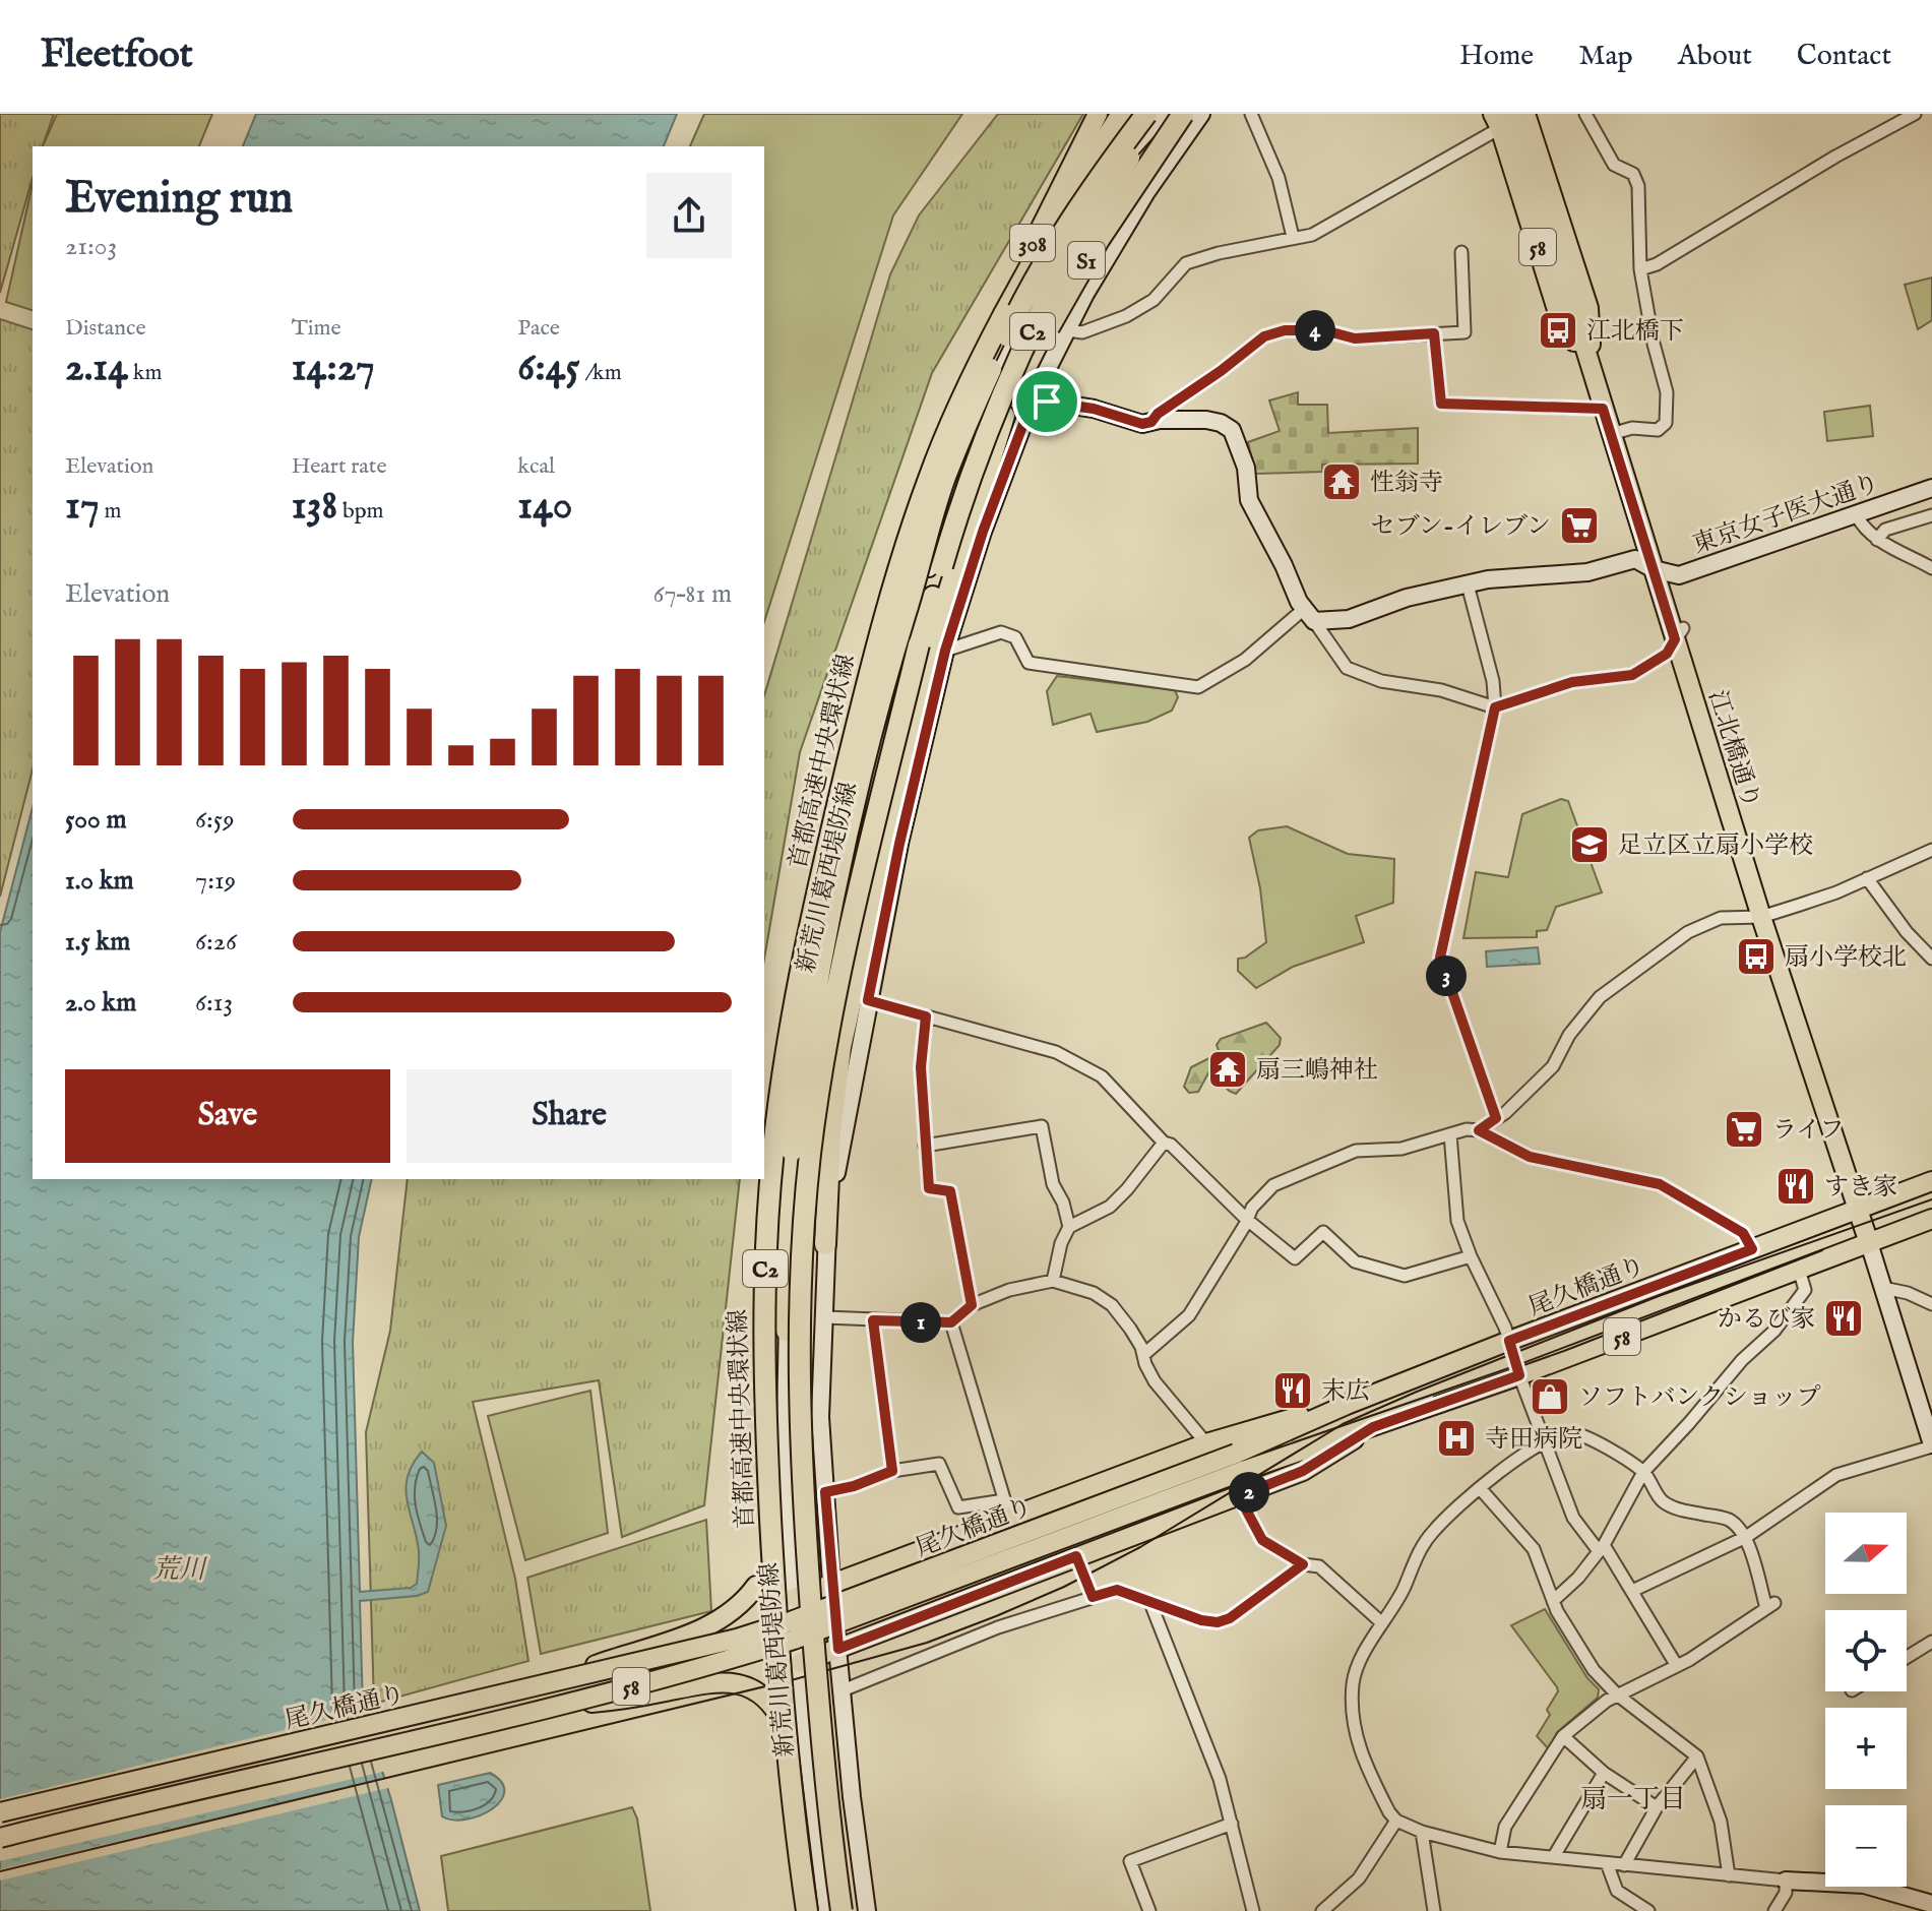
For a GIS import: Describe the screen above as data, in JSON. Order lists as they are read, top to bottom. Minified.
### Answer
{"streets":{"highway":["S1","C2","首都高速中央環状線"],"main road":["308","58","東京女子医大通り","江北橋通り","新荒川葛西堤防線","尾久橋通り"]},"crossings":[["308","新荒川葛西堤防線"],["58","江北橋通り"],["S1","C2"],["S1","首都高速中央環状線"],["C2","新荒川葛西堤防線"],["東京女子医大通り","江北橋通り"],["江北橋通り","尾久橋通り"]],"districts":["扇一丁目"],"water":["荒川"],"places":{"bus stop":["江北橋下","扇小学校北"],"temple":["性翁寺","扇三嶋神社"],"supermarket":["セブン-イレブン","ライフ"],"school or university":["足立区立扇小学校"],"restaurant":["すき家","かるび家","末広"],"shop":["ソフトバンクショップ"],"hospital":["寺田病院"]},"north":"right","page":{"header":"Fleetfoot","nav":["Home","Map","About","Contact"],"heading":["Evening run","21:03"],"stats":[["Distance","2.14 km"],["Time","14:27"],["Pace","6:45 /km"],["Elevation","17 m"],["Heart rate","138 bpm"],["kcal","140"]],"pins":["4","3","1","2"],"chart":["Elevation","67–81 m"],"list":[{"name":"500 m","note":"6:59"},{"name":"1.0 km","note":"7:19"},{"name":"1.5 km","note":"6:26"},{"name":"2.0 km","note":"6:13"}],"buttons":["Save","Share"],"map_buttons":["+","−"]}}
